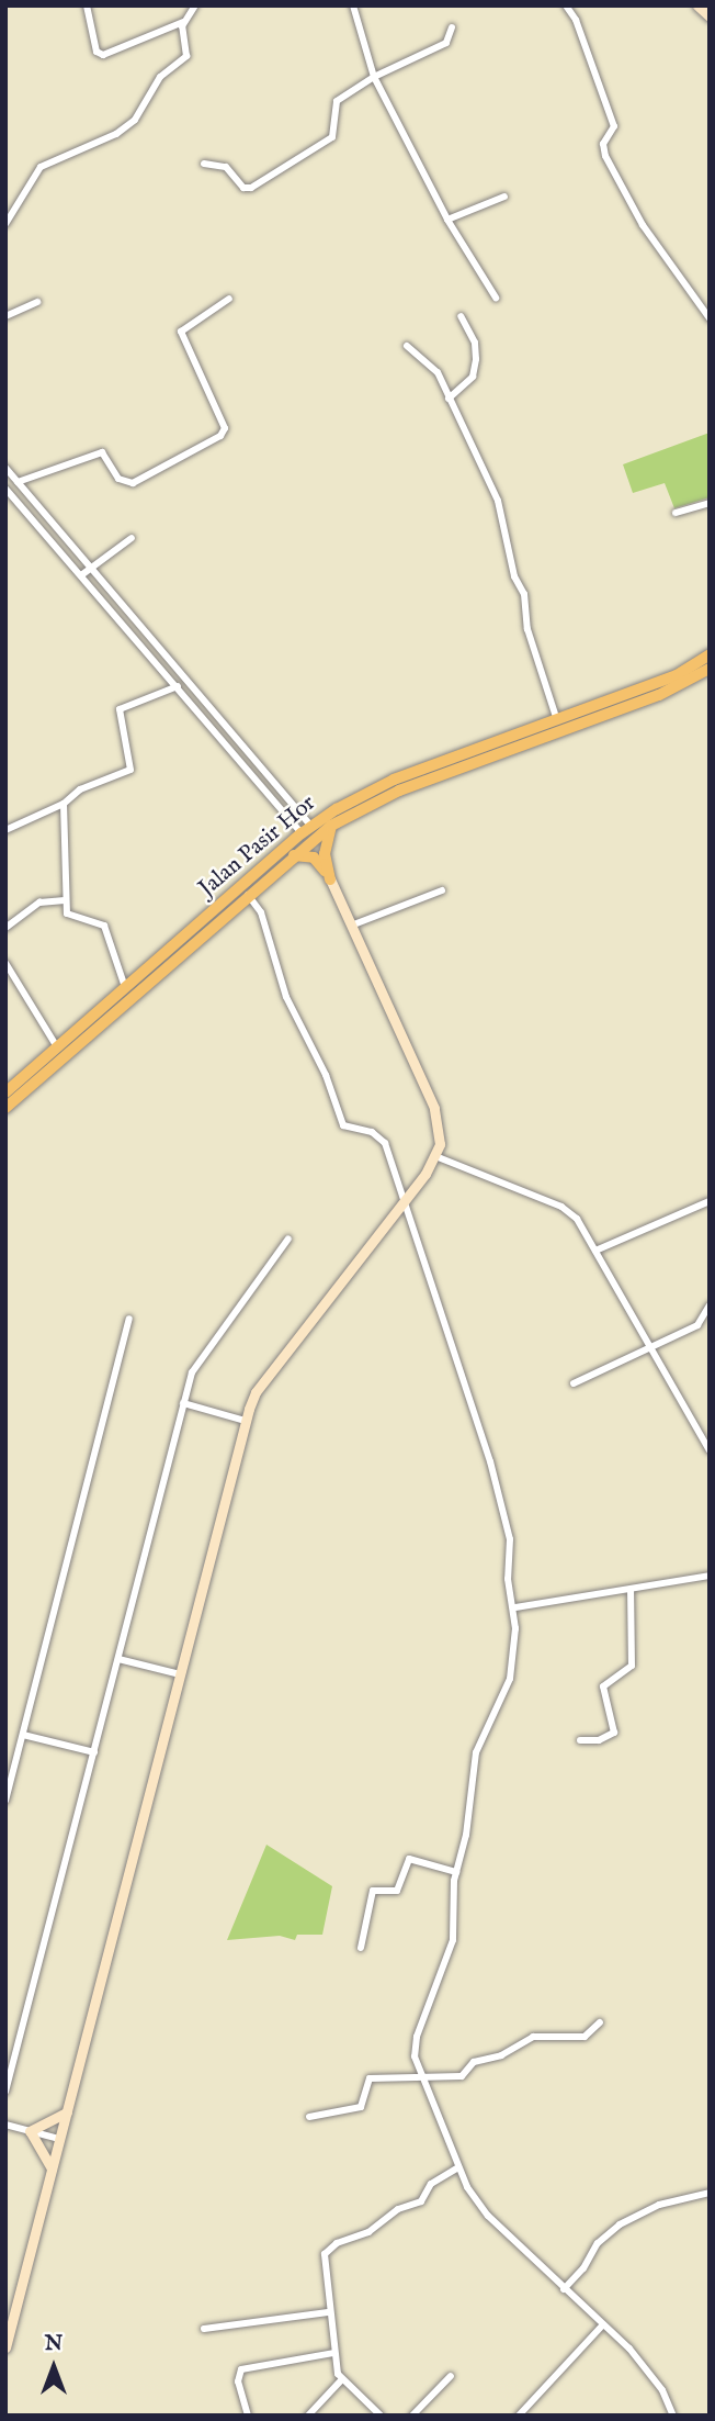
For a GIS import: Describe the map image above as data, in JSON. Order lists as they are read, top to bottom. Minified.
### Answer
{"streets":{"main road":["Jalan Pasir Hor"]},"north":"top"}
